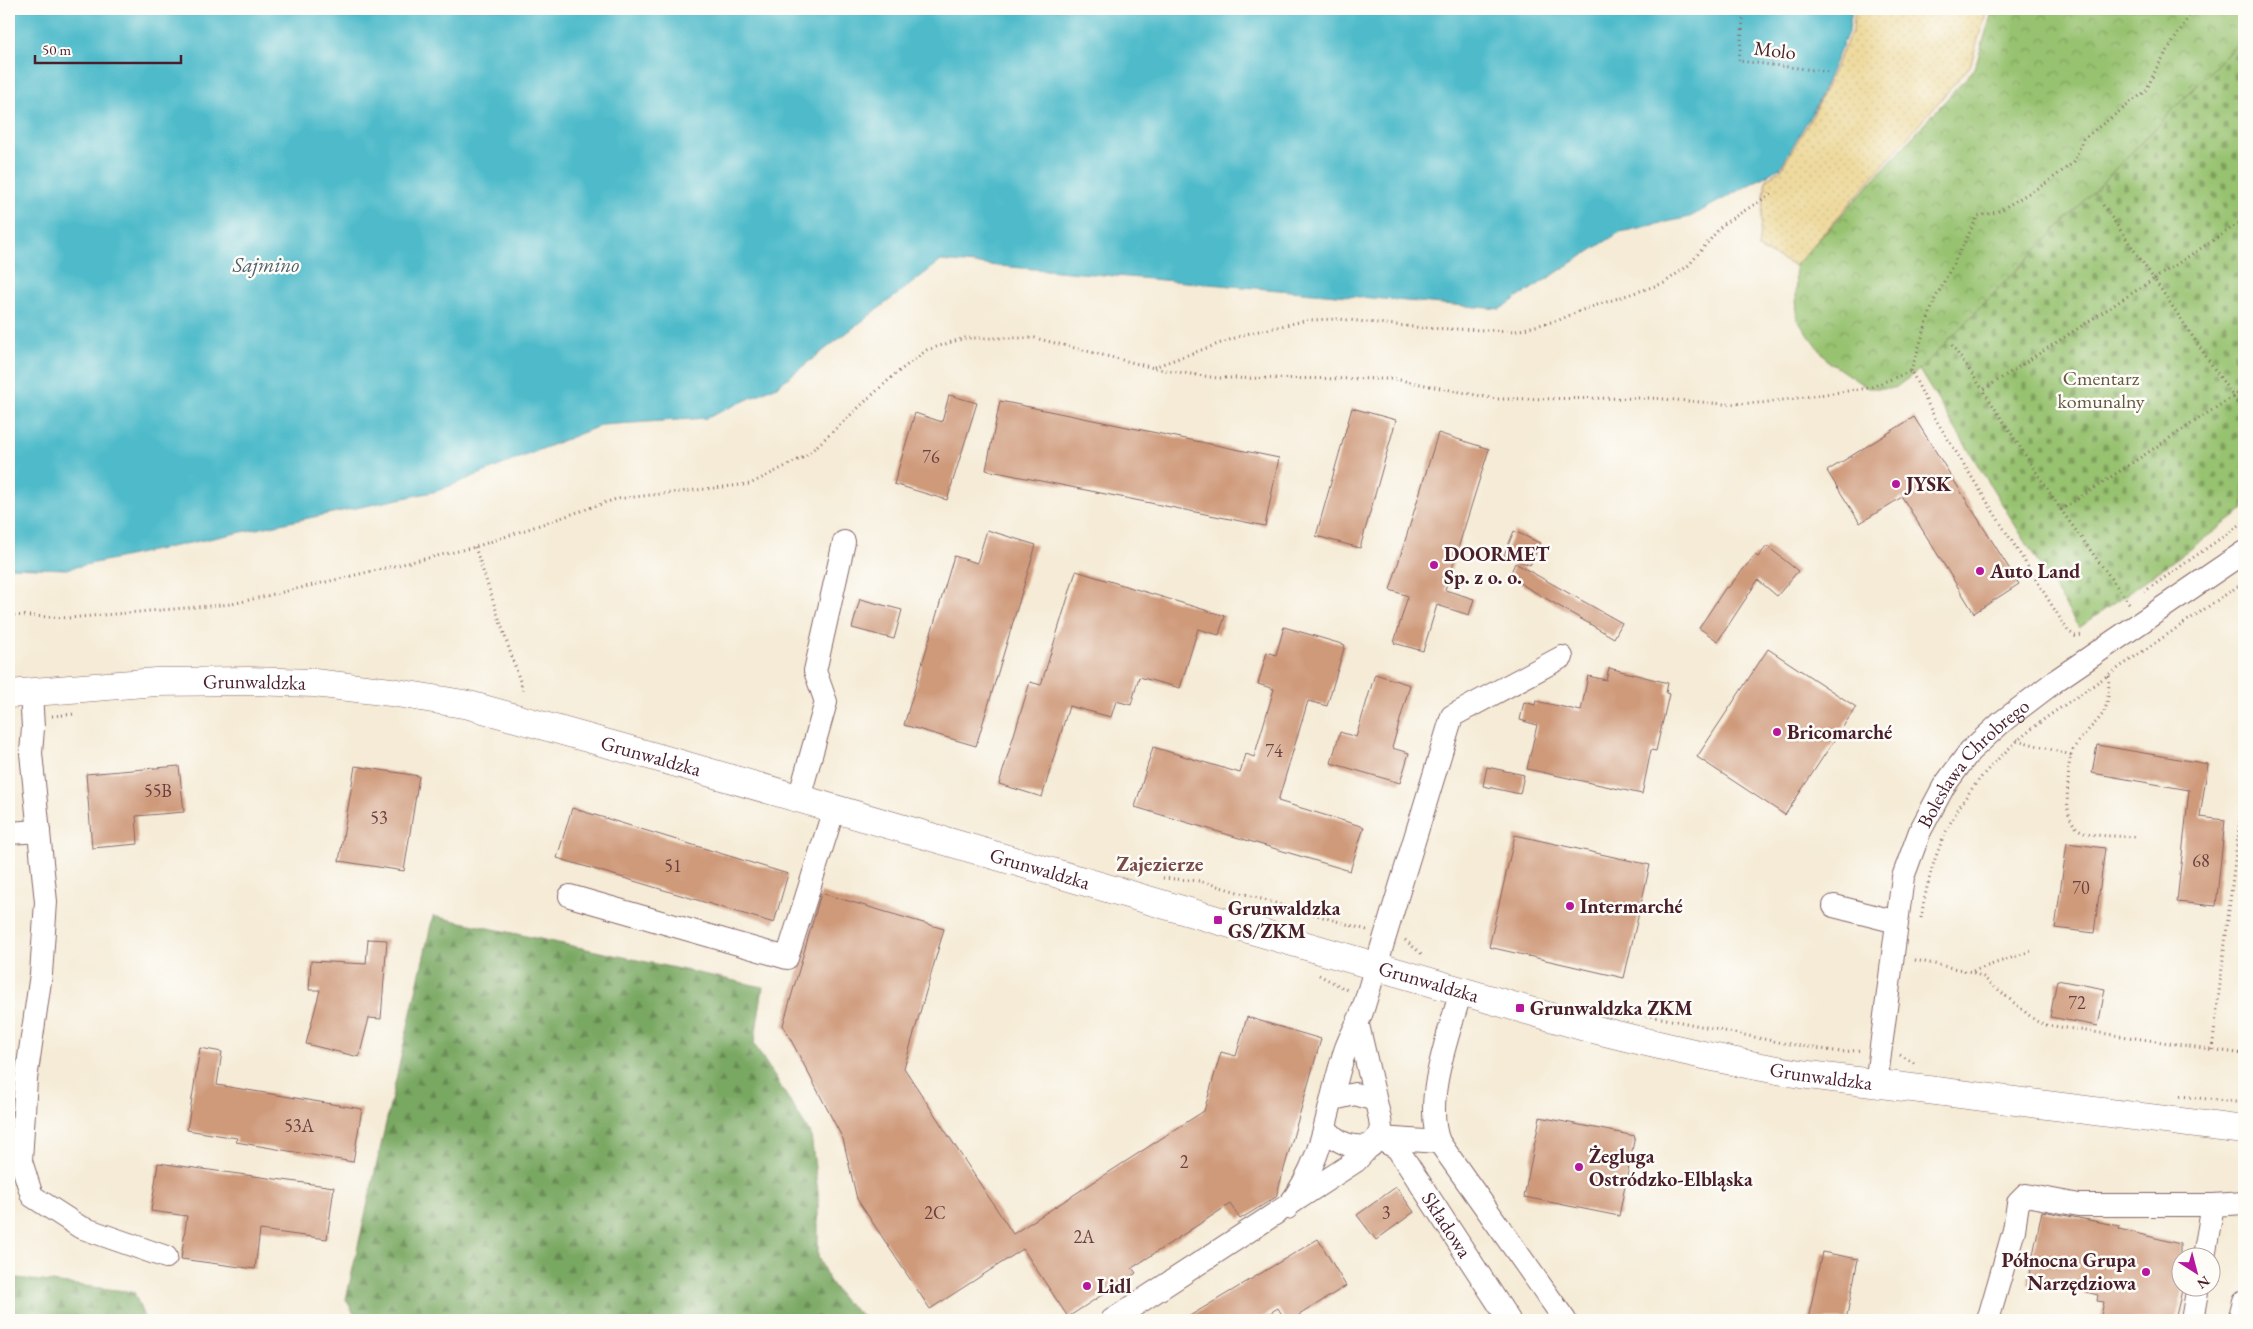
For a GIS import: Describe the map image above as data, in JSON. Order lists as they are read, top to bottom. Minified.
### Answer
{"streets":{"main road":["Grunwaldzka"],"street":["Bolesława Chrobrego","Składowa"],"path":["Molo"]},"crossings":[["Grunwaldzka","Bolesława Chrobrego"]],"districts":["Zajezierze"],"water":["Sajmino"],"parks":["Cmentarz komunalny"],"places":{"other":["JYSK","DOORMET Sp. z o. o.","Auto Land","Bricomarché","Intermarché","Żegluga Ostródzko-Elbląska","Północna Grupa Narzędziowa","Lidl"],"transit":["Grunwaldzka GS/ZKM","Grunwaldzka ZKM"]},"house_numbers":["76","74","55B","53","68","51","70","72","53A","2","2C","3","2A"],"scale_bar":"50 m","north":"bottom right"}
